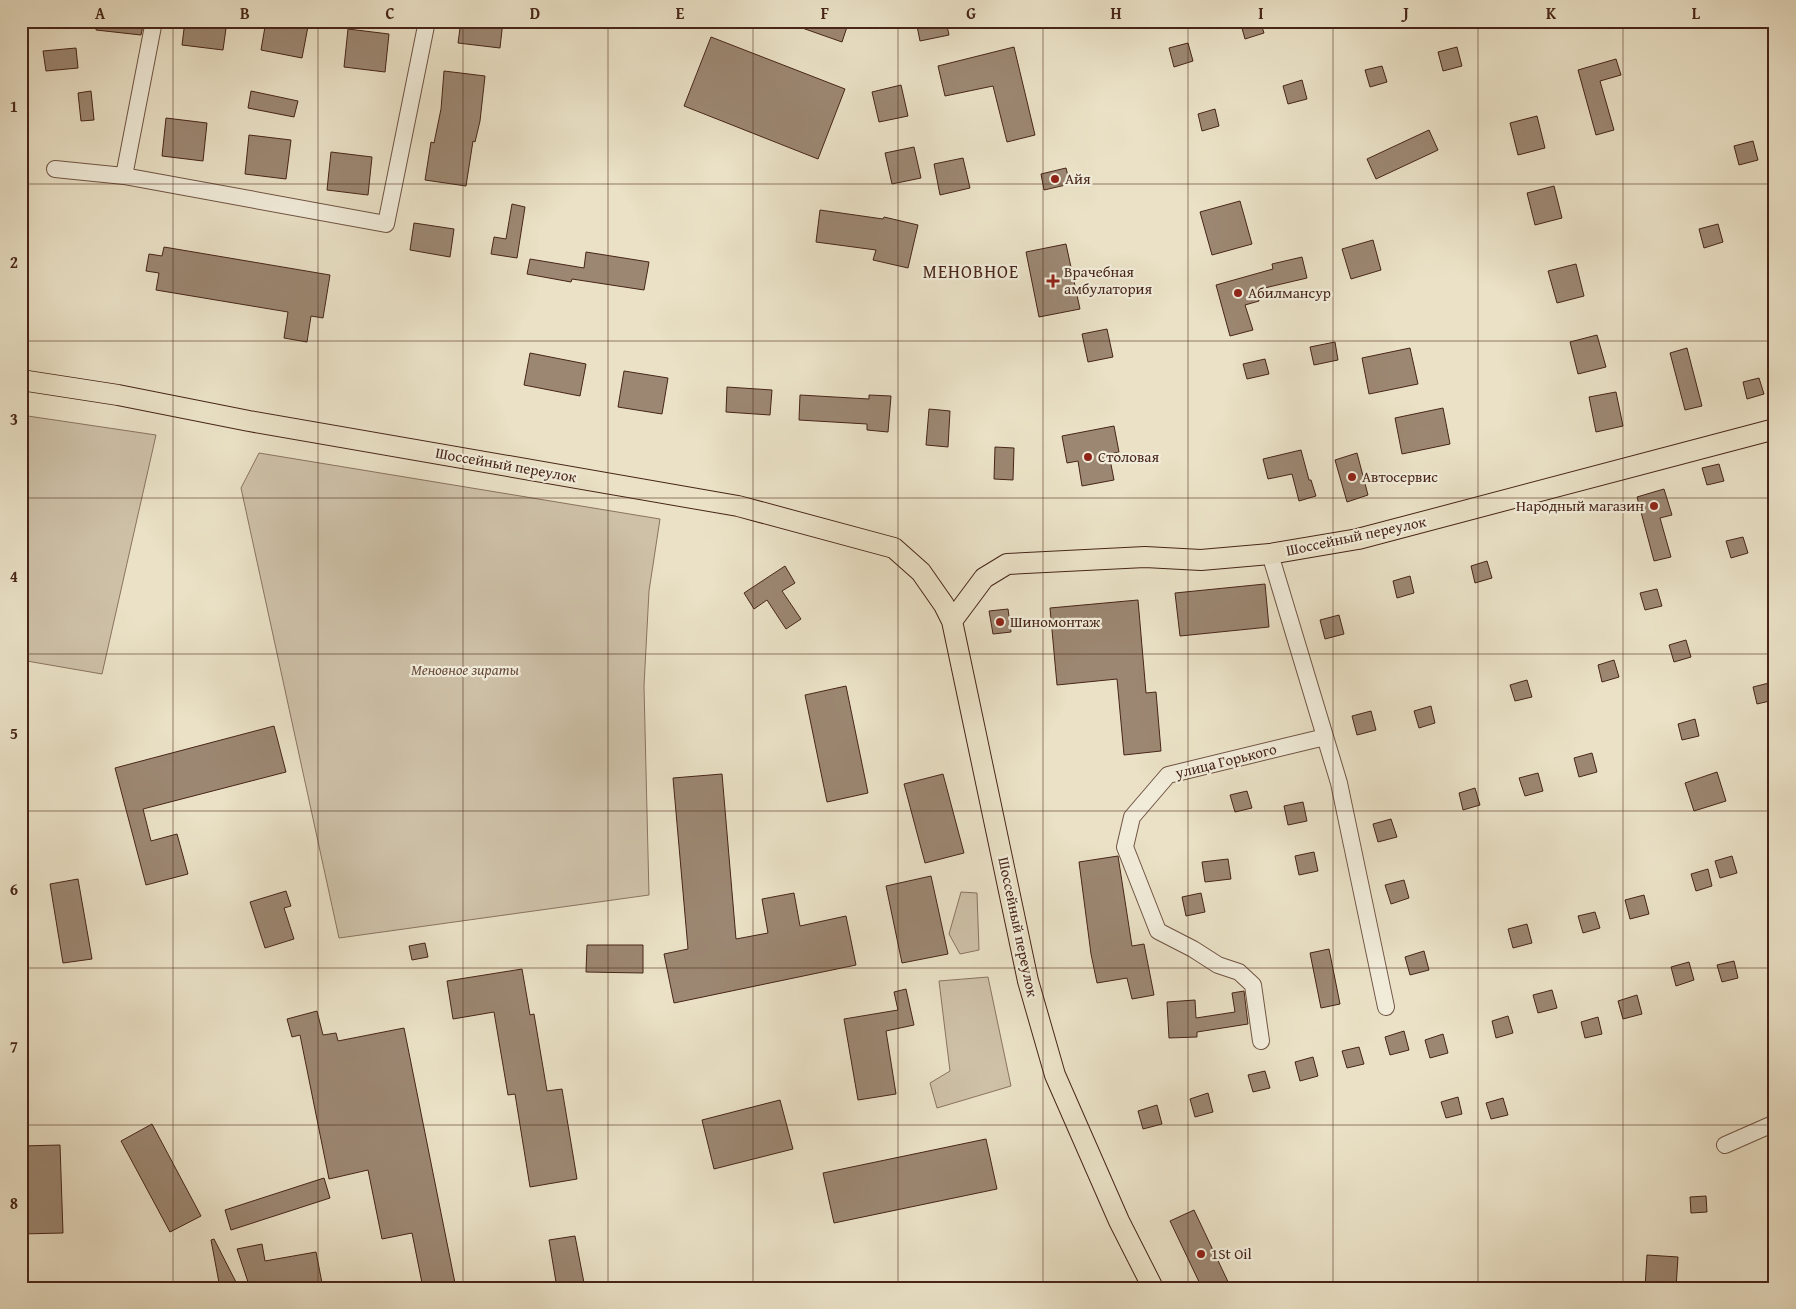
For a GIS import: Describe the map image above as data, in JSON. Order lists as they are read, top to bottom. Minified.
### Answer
{"streets":{"main road":["Шоссейный переулок"],"street":["улица Горького"]},"districts":["МЕНОВНОЕ"],"parks":["Меновное зираты"],"places":{"other":["Айя","Абилмансур","Столовая","Автосервис","Народный магазин","Шиномонтаж","1St Oil"],"health":["Врачебная амбулатория"]},"grid":{"columns":["A","B","C","D","E","F","G","H","I","J","K","L"],"rows":["1","2","3","4","5","6","7","8"]}}
